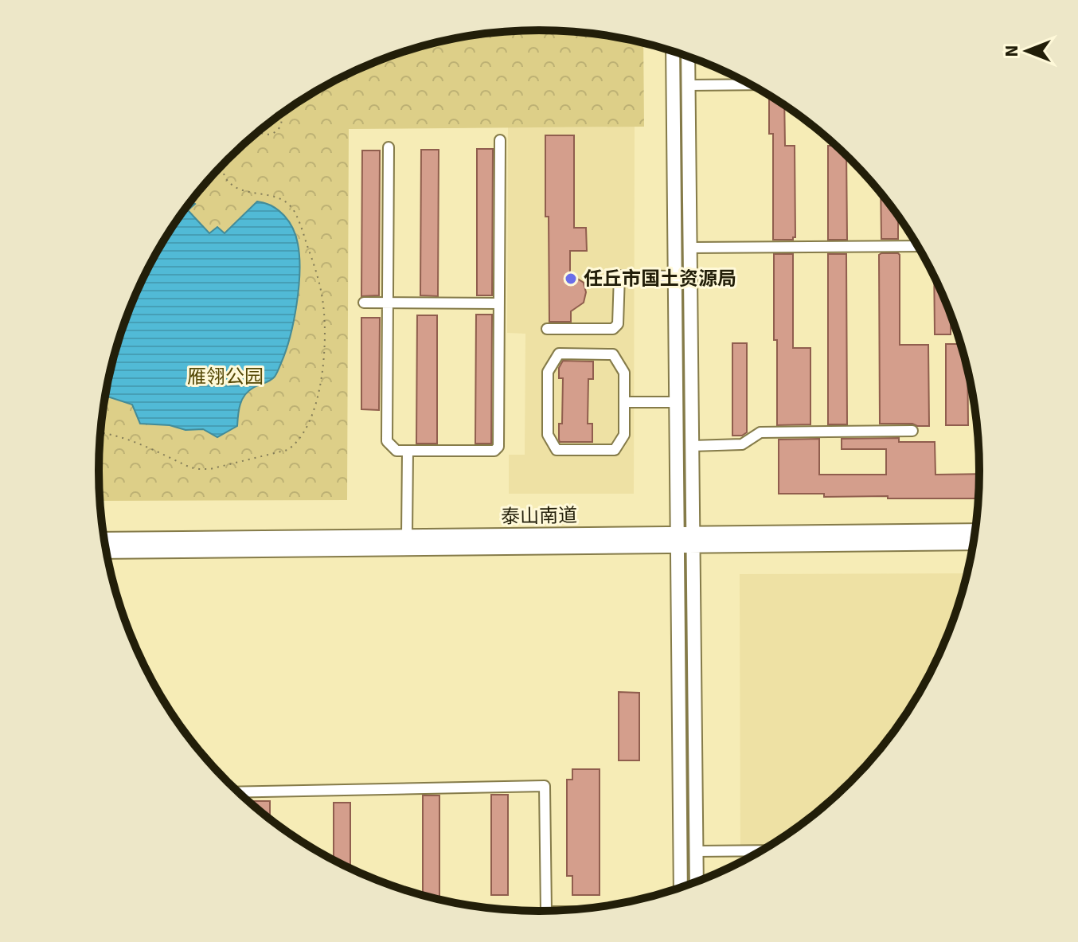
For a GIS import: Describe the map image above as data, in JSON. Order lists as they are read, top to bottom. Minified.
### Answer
{"streets":{"main road":["泰山南道"]},"parks":["雁翎公园"],"places":["任丘市国土资源局"],"north":"left"}
